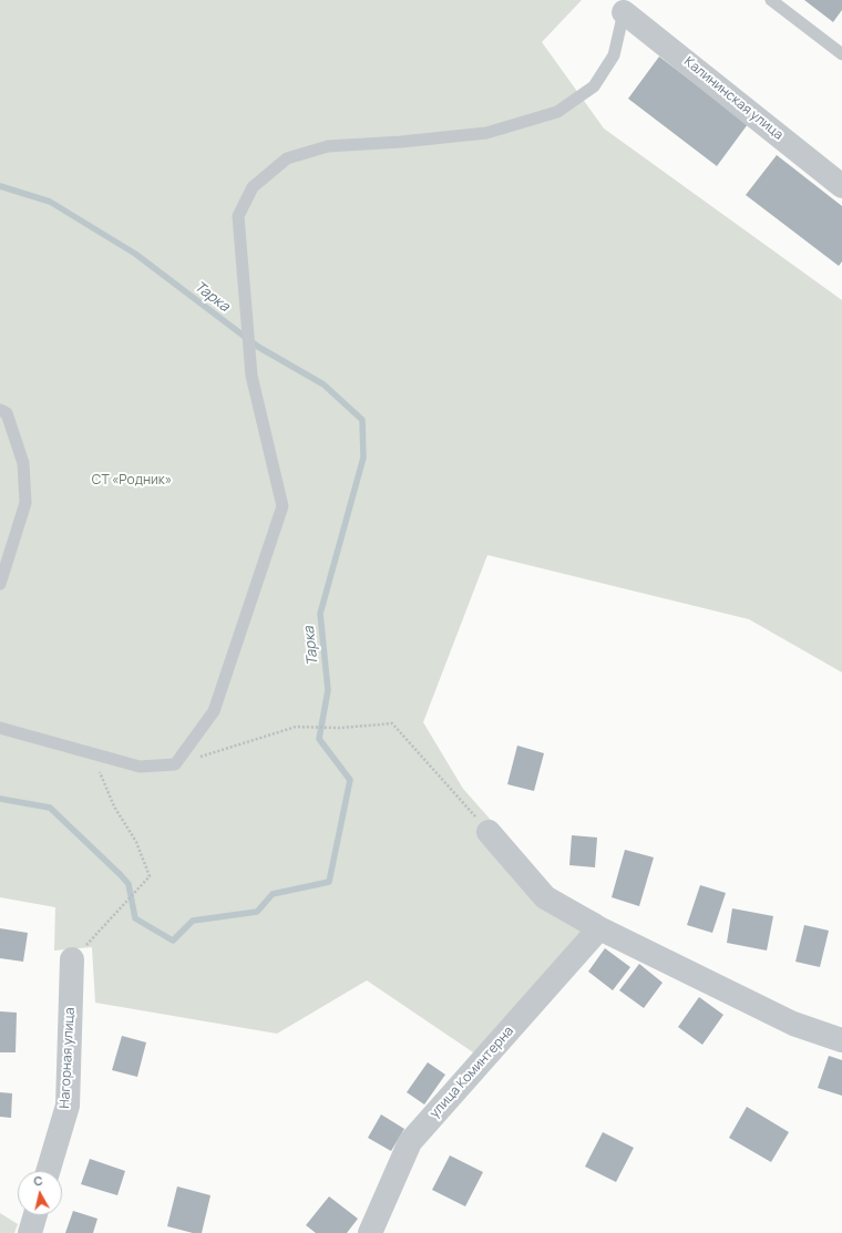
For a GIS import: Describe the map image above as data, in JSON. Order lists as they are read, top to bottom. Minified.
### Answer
{"streets":{"street":["Калининская улица","Нагорная улица","улица Коминтерна"]},"water":["Тарка"],"parks":["СТ «Родник»"],"north":"top"}
